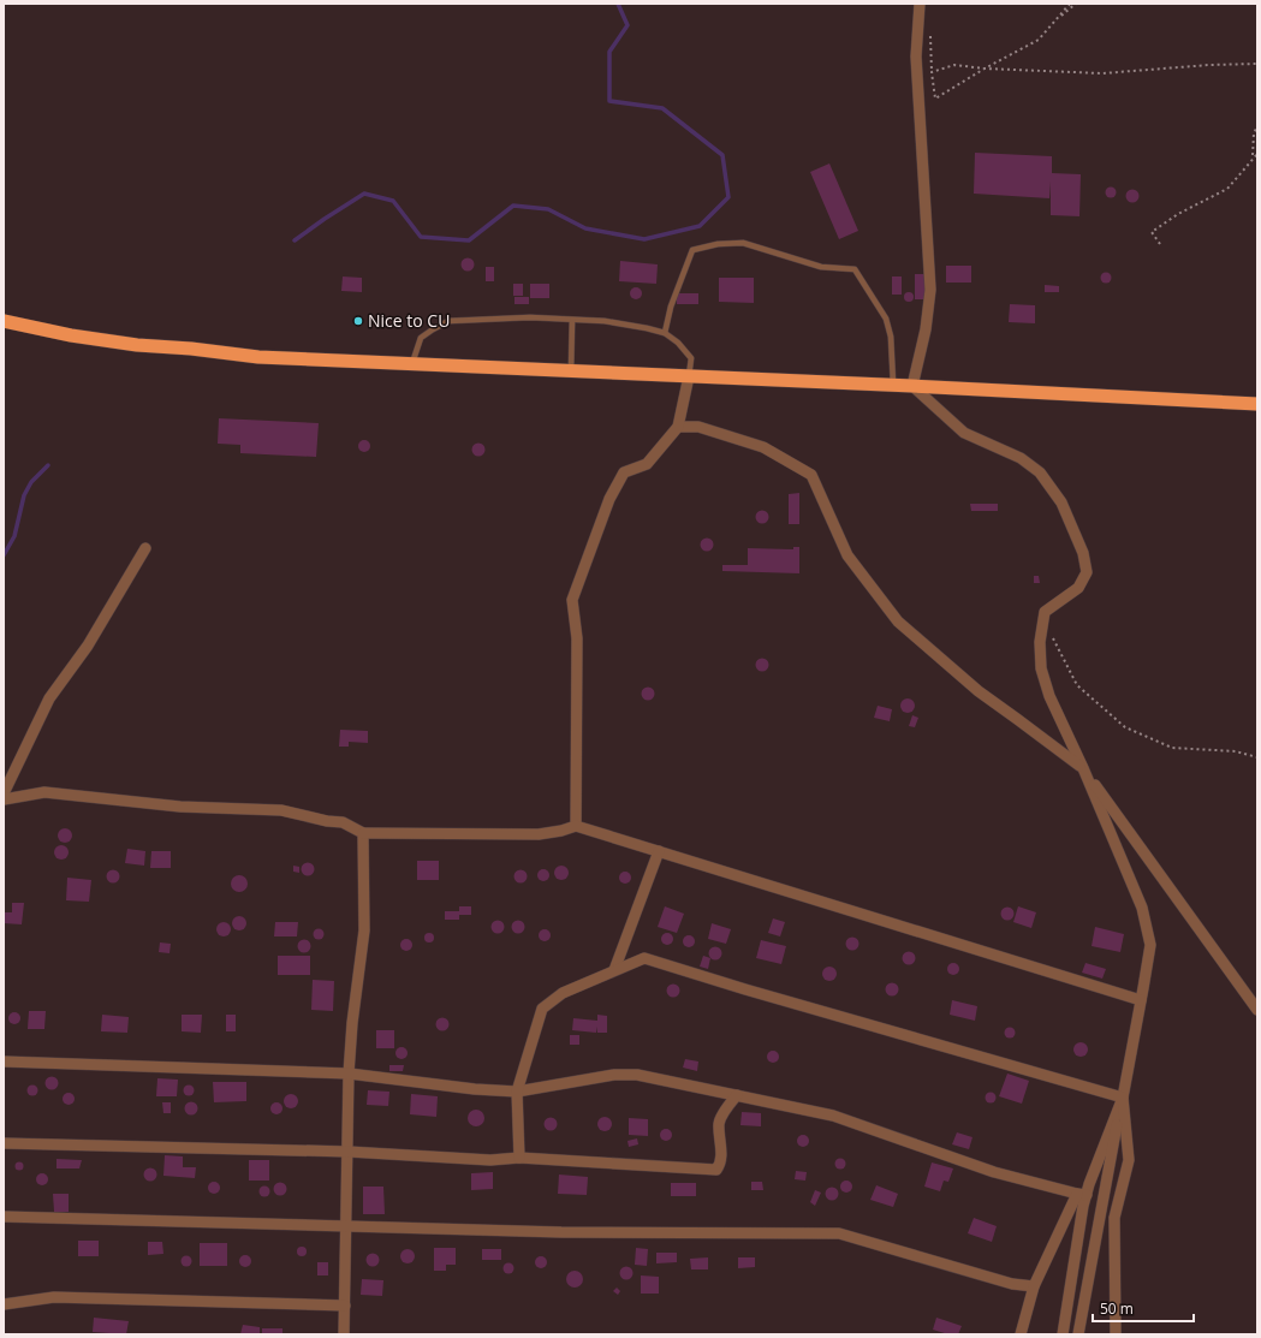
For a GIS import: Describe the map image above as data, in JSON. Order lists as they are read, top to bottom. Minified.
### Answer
{"places":["Nice to CU"],"scale_bar":"50 m"}
